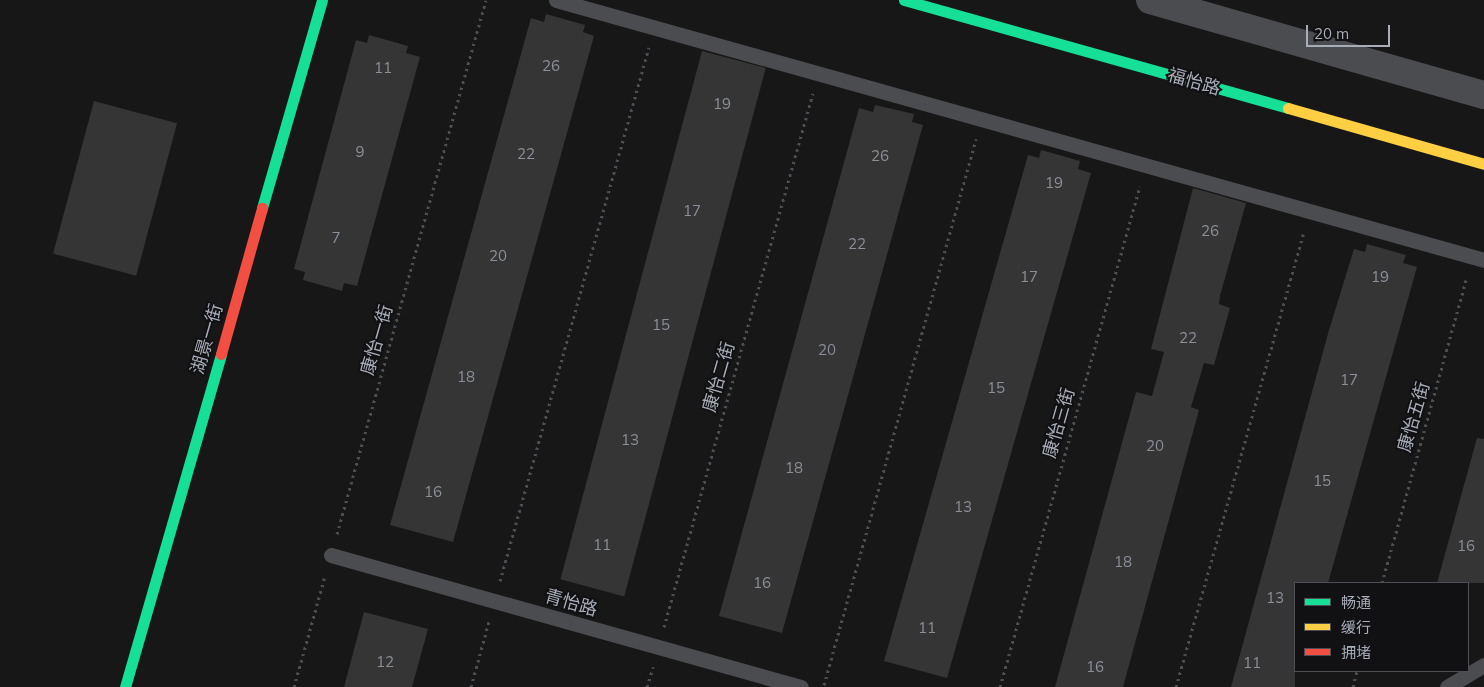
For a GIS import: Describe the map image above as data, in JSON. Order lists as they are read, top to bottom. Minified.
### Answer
{"streets":{"street":["福怡路","湖景一街"],"lane":["青怡路"],"path":["康怡一街","康怡二街","康怡五街","康怡三街"]},"crossings":[["康怡一街","青怡路"],["康怡二街","青怡路"]],"house_numbers":["26","11","19","9","22","26","19","17","26","7","22","20","17","19","15","22","20","18","17","15","13","20","18","15","16","13","11","16","18","16","13","11","12","11","16"],"legend":["畅通","缓行","拥堵"],"scale_bar":"20 m"}
